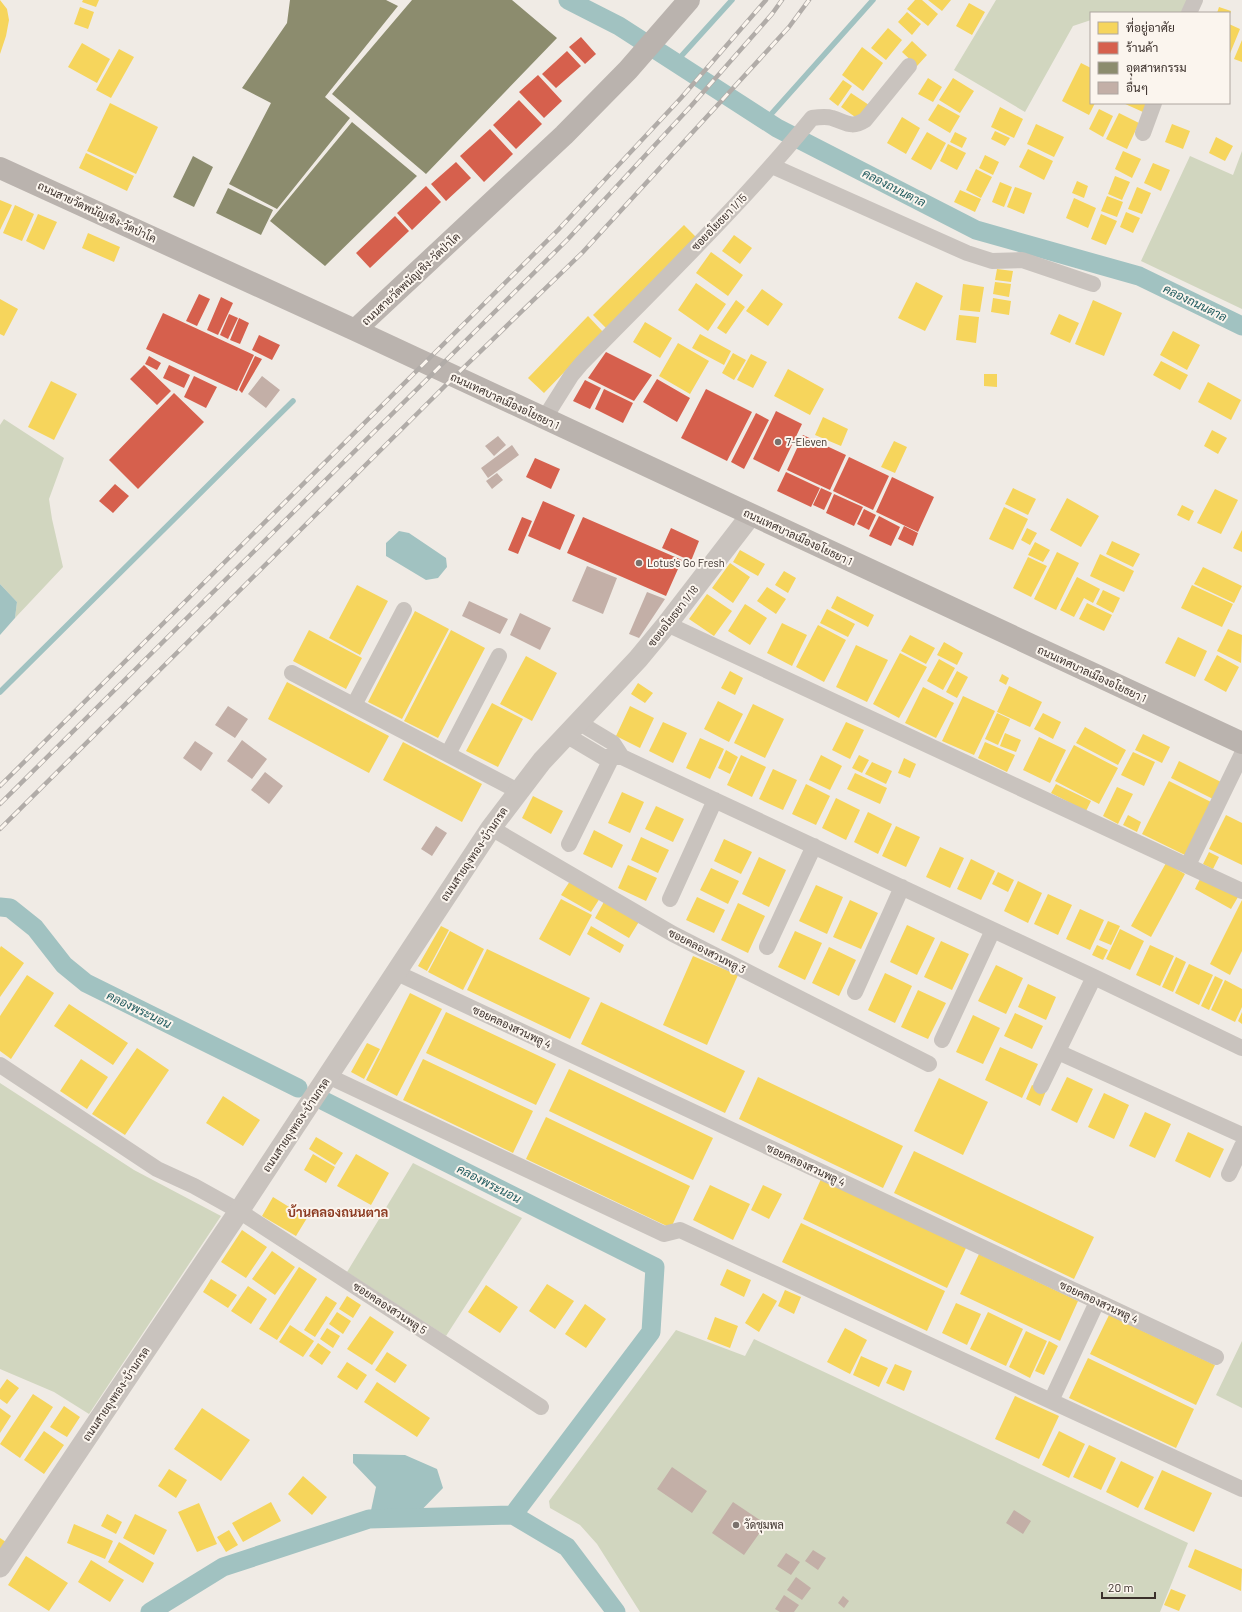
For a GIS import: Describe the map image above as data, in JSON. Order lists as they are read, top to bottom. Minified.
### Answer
{"streets":{"main road":["ถนนสายวัดพนัญเชิง-วัดป่าโค","ถนนเทศบาลเมืองอโยธยา 1"],"street":["ซอยอโยธยา 1/15","ซอยอโยธยา 1/18","ถนนสายถุงทอง-บ้านกรด","ซอยคลองสวนพลู 3","ซอยคลองสวนพลู 4","ซอยคลองสวนพลู 5"]},"crossings":[["ถนนสายวัดพนัญเชิง-วัดป่าโค","ถนนเทศบาลเมืองอโยธยา 1"],["ซอยอโยธยา 1/15","ถนนเทศบาลเมืองอโยธยา 1"],["ถนนเทศบาลเมืองอโยธยา 1","ซอยอโยธยา 1/18"],["ซอยอโยธยา 1/18","ถนนสายถุงทอง-บ้านกรด"],["ถนนสายถุงทอง-บ้านกรด","ซอยคลองสวนพลู 3"],["ถนนสายถุงทอง-บ้านกรด","ซอยคลองสวนพลู 4"],["ถนนสายถุงทอง-บ้านกรด","ซอยคลองสวนพลู 5"]],"districts":["บ้านคลองถนนตาล"],"water":["คลองถนนตาล","คลองพระนอน"],"places":["7-Eleven","Lotus's Go Fresh","วัดชุมพล"],"legend":["ที่อยู่อาศัย","ร้านค้า","อุตสาหกรรม","อื่นๆ"],"scale_bar":"20 m"}
